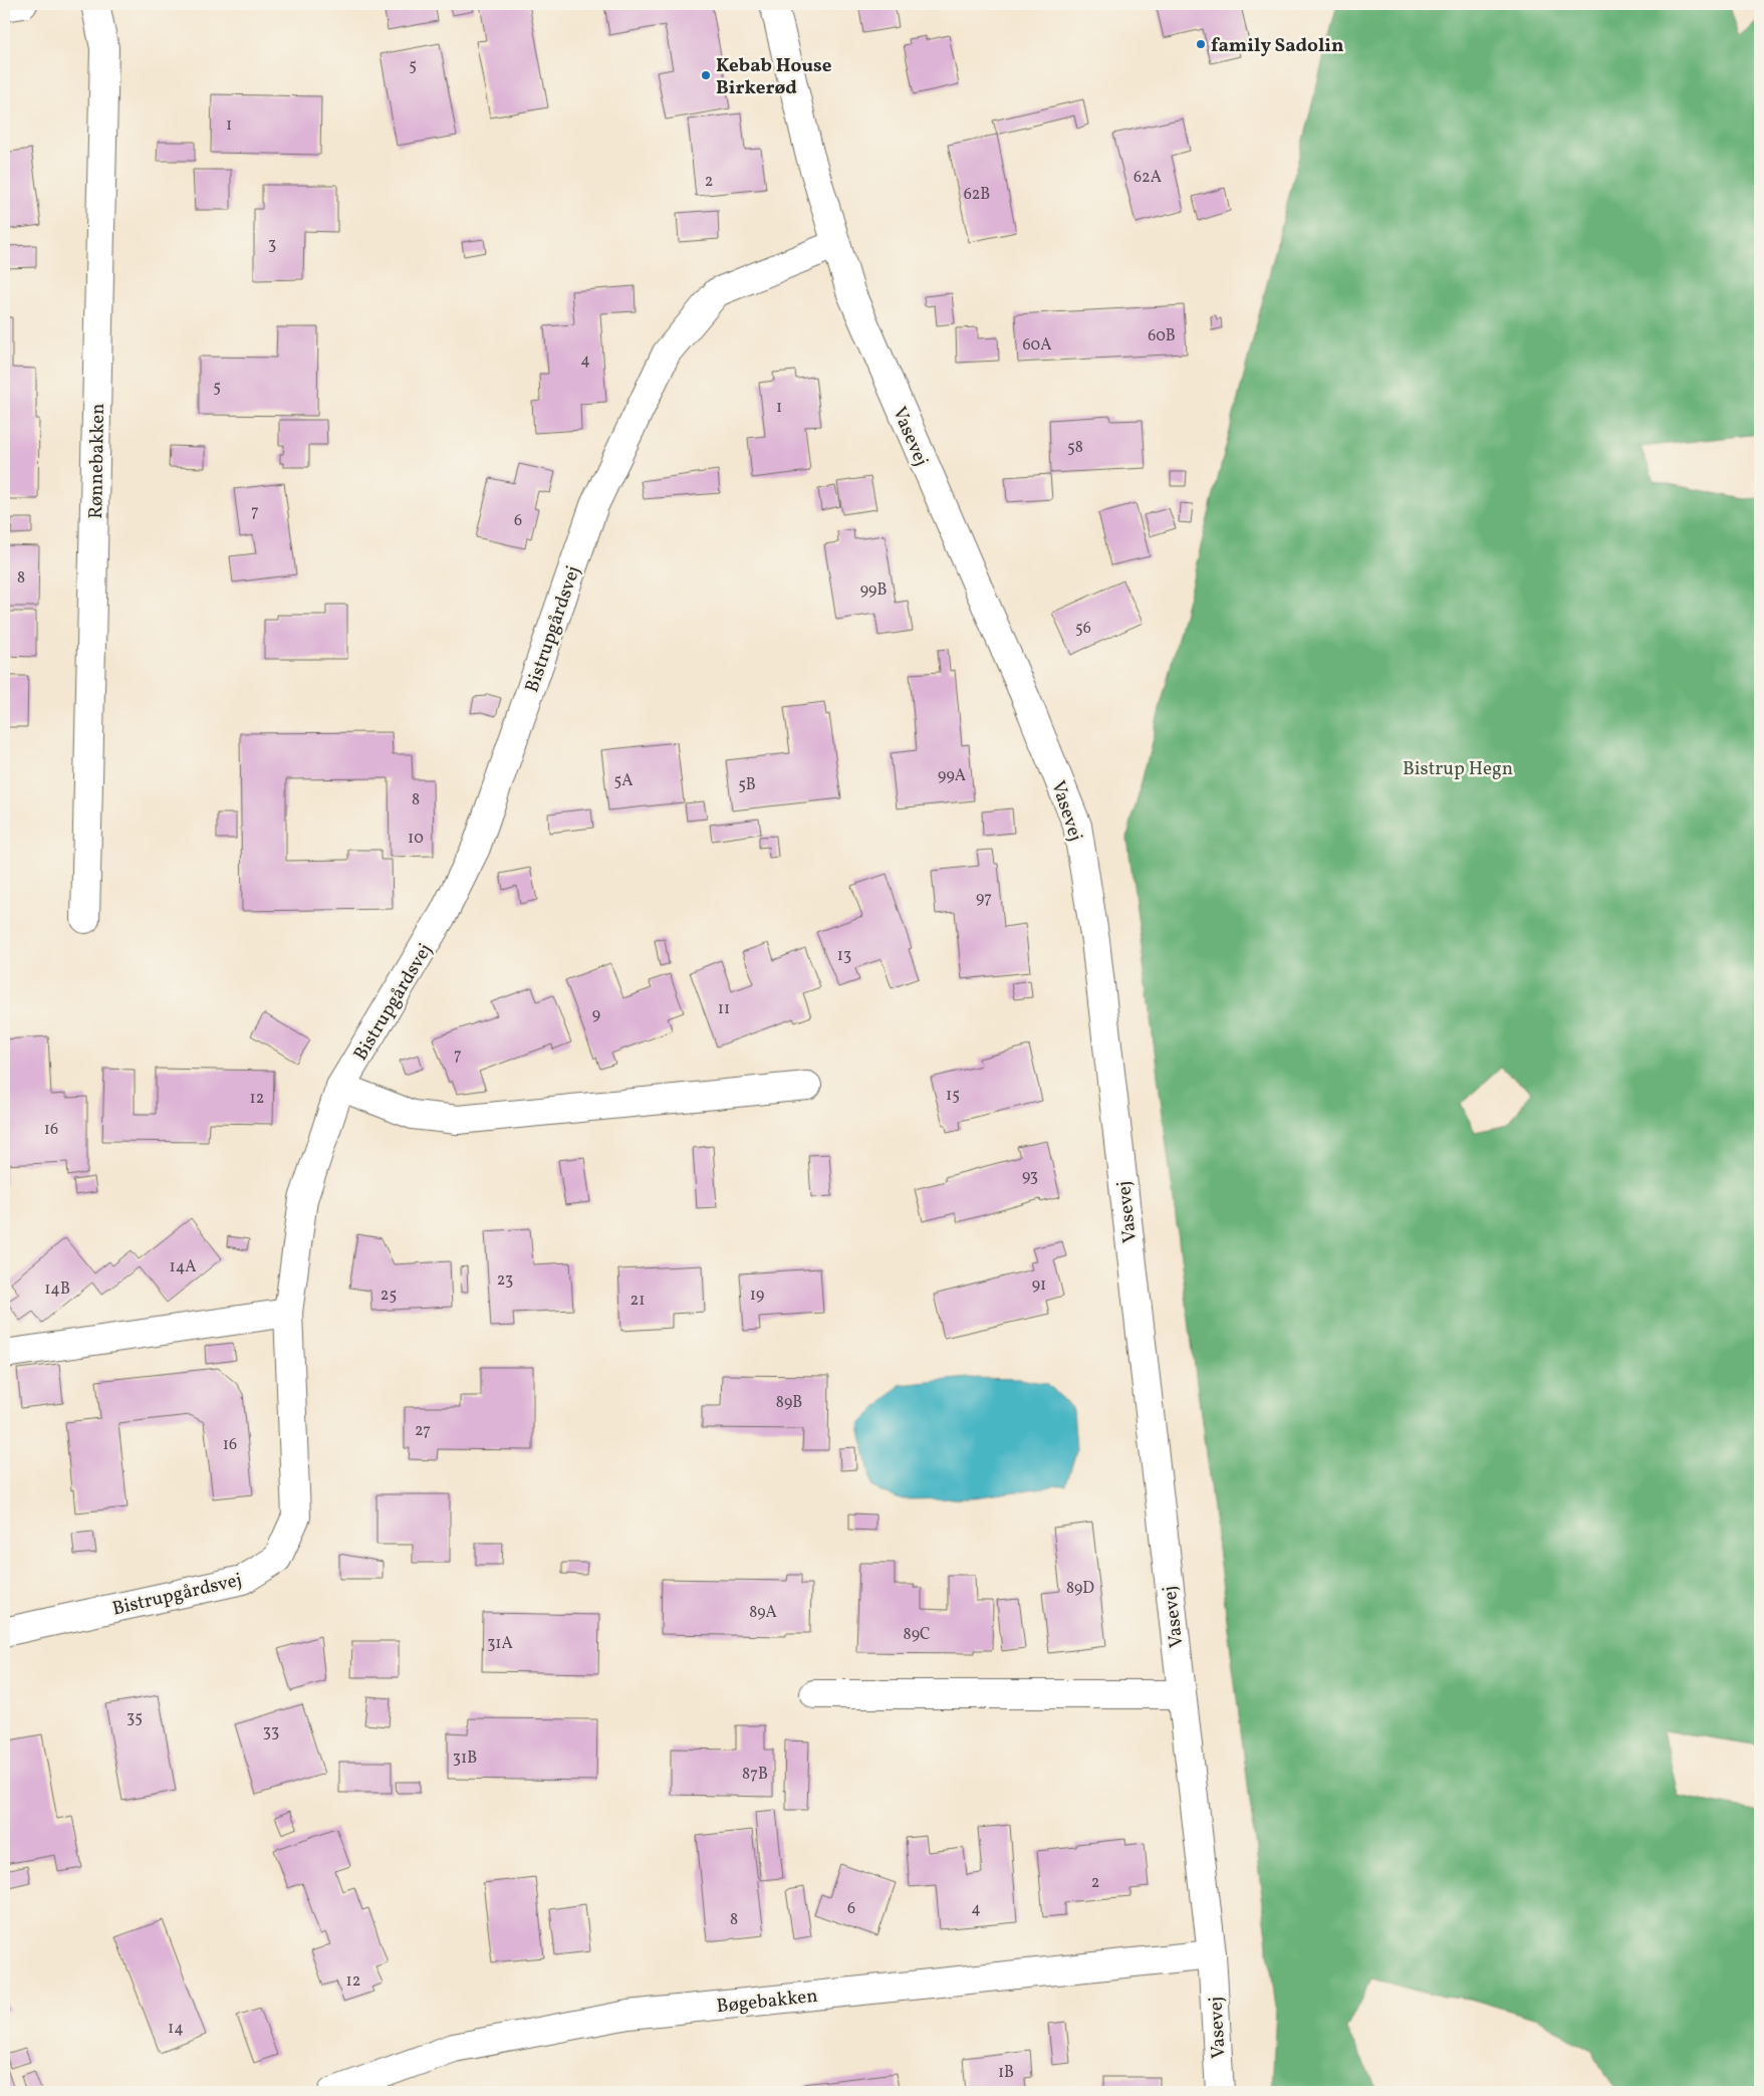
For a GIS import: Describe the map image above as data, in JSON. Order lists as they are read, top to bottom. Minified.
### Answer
{"streets":{"street":["Vasevej","Rønnebakken","Bistrupgårdsvej","Bøgebakken"]},"crossings":[["Vasevej","Bistrupgårdsvej"],["Vasevej","Bøgebakken"]],"parks":["Bistrup Hegn"],"places":["family Sadolin","Kebab House Birkerød"],"house_numbers":["5","1","62A","2","62B","3","60B","60A","4","5","1","58","7","6","8","99B","56","99A","5A","5B","8","10","97","13","11","9","7","15","12","16","93","14A","23","91","14B","25","19","21","89B","27","16","89D","89A","89C","31A","35","33","31B","87B","2","6","4","8","12","14","1B"]}
